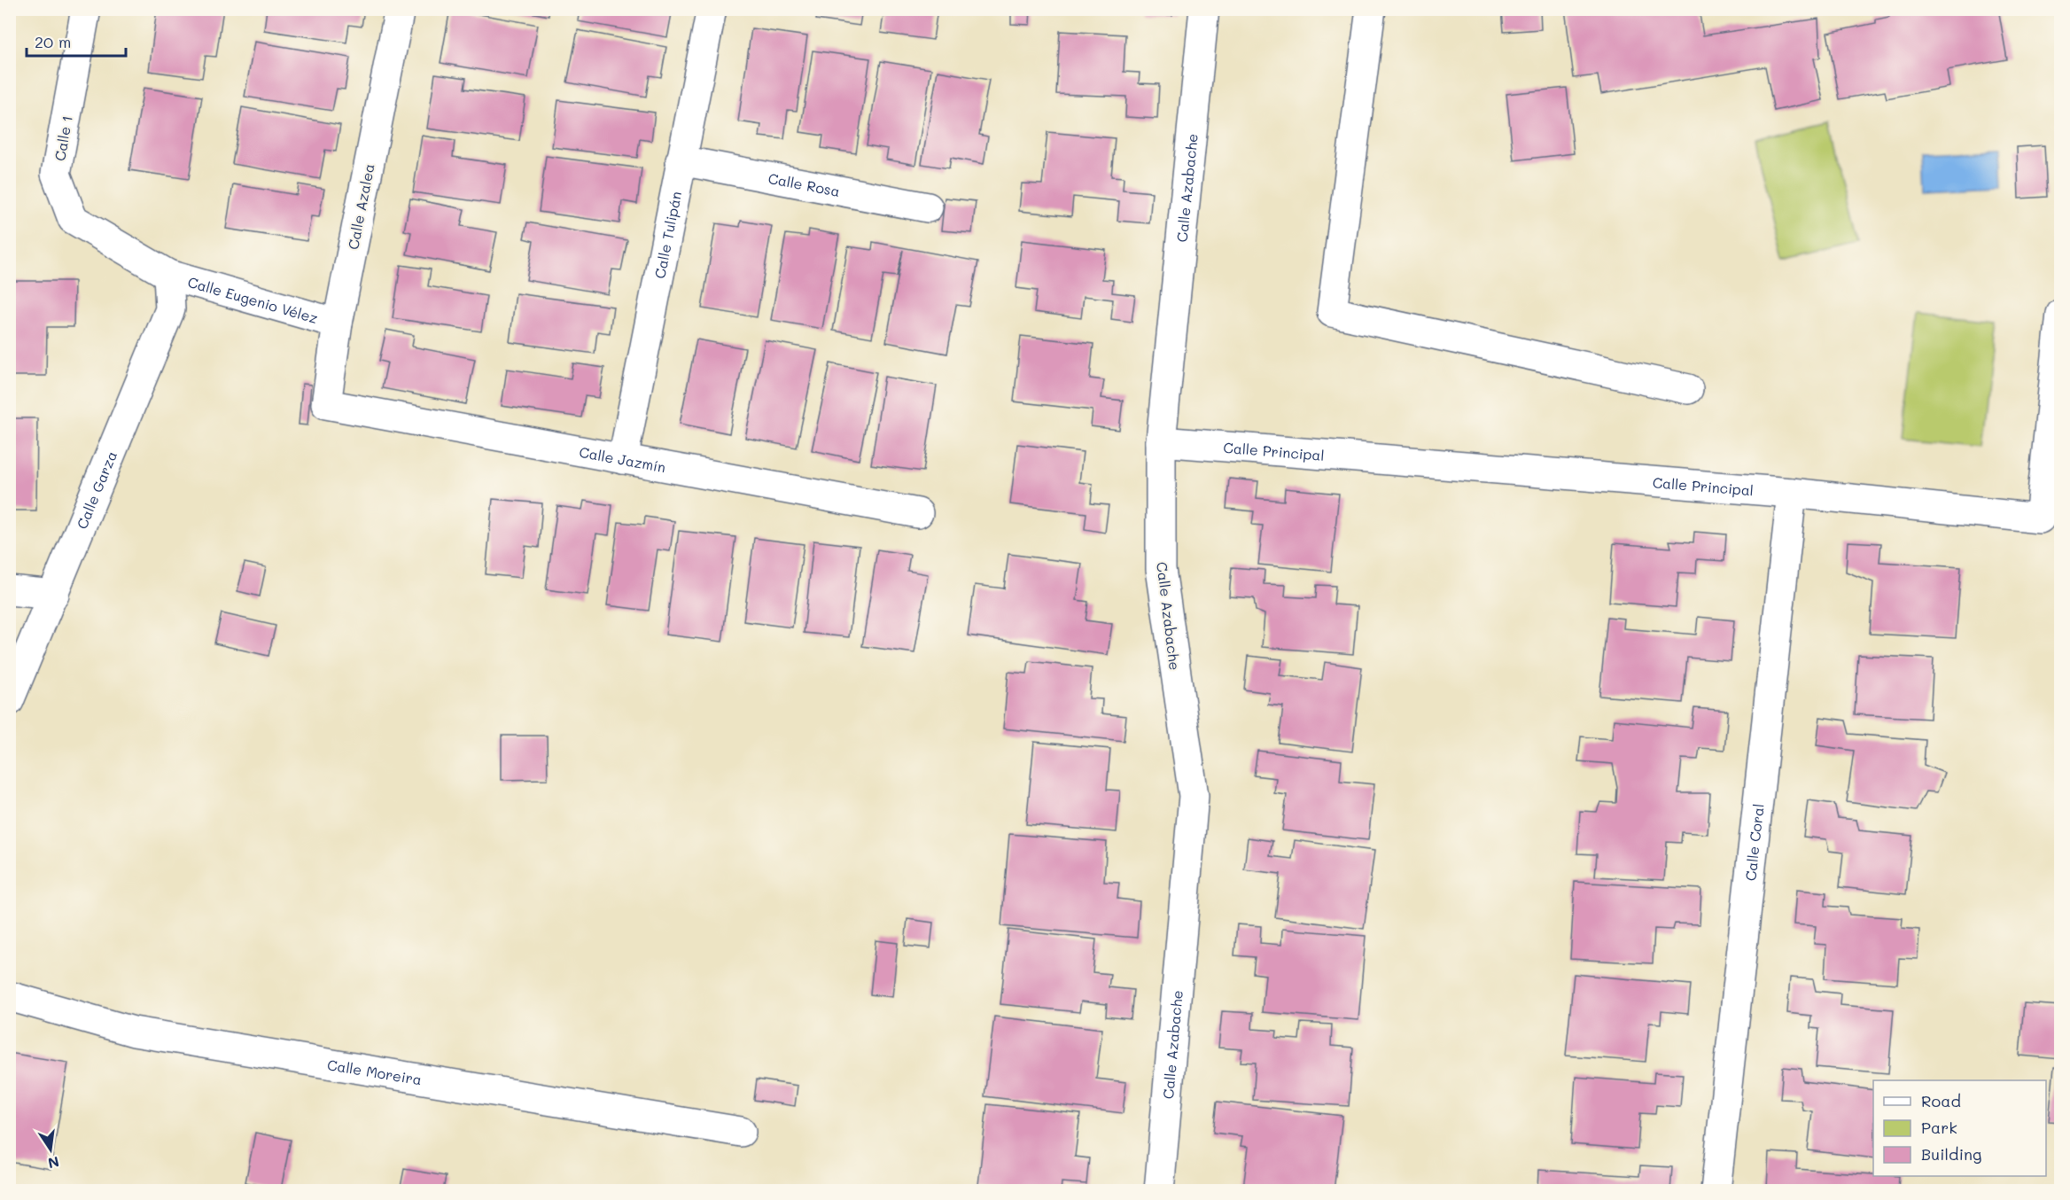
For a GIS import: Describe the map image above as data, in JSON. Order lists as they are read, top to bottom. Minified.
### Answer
{"streets":{"street":["Calle 1","Calle Rosa","Calle Azabache","Calle Azalea","Calle Tulipán","Calle Eugenio Vélez","Calle Principal","Calle Jazmín","Calle Garza","Calle Coral","Calle Moreira"]},"crossings":[["Calle 1","Calle Eugenio Vélez"],["Calle 1","Calle Garza"],["Calle Rosa","Calle Tulipán"],["Calle Azabache","Calle Principal"],["Calle Azalea","Calle Eugenio Vélez"],["Calle Azalea","Calle Jazmín"],["Calle Tulipán","Calle Jazmín"],["Calle Eugenio Vélez","Calle Garza"],["Calle Principal","Calle Coral"]],"legend":["Road","Park","Building"],"scale_bar":"20 m","north":"bottom"}
